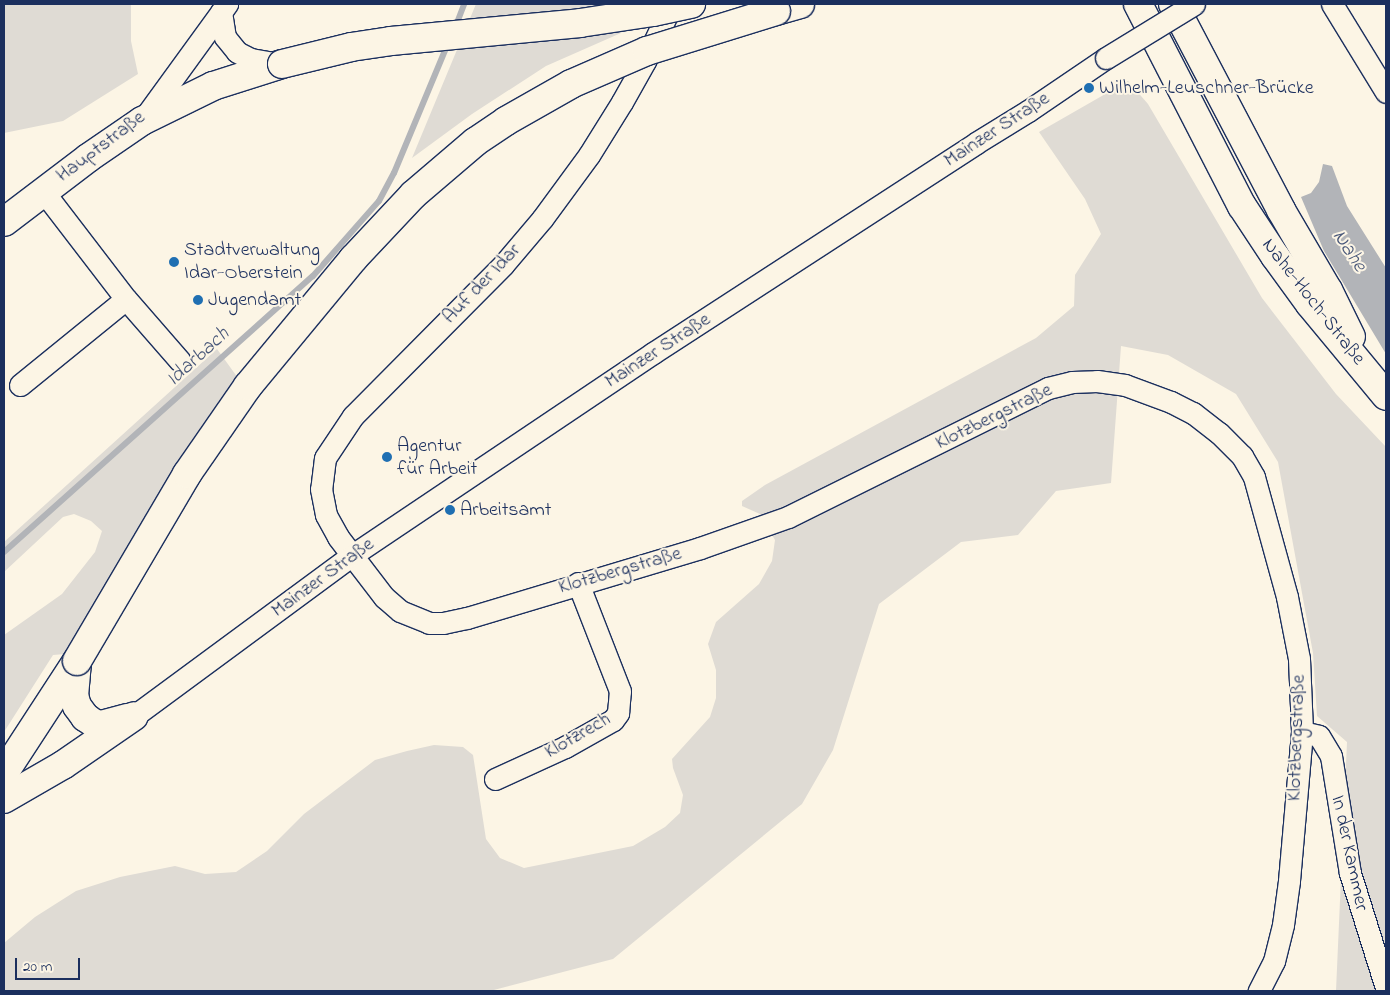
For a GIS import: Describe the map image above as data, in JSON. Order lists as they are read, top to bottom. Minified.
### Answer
{"streets":{"main road":["Hauptstraße","Nahe-Hoch-Straße"],"street":["Mainzer Straße","Auf der Idar","Klotzbergstraße","Klotzrech","In der Kammer"]},"crossings":[["Mainzer Straße","Auf der Idar"],["Mainzer Straße","Klotzbergstraße"],["Auf der Idar","Klotzbergstraße"],["Klotzbergstraße","Klotzrech"],["Klotzbergstraße","In der Kammer"]],"water":["Nahe","Idarbach"],"places":["Wilhelm-Leuschner-Brücke","Stadtverwaltung Idar-Oberstein","Jugendamt","Agentur für Arbeit","Arbeitsamt"],"scale_bar":"20 m"}
